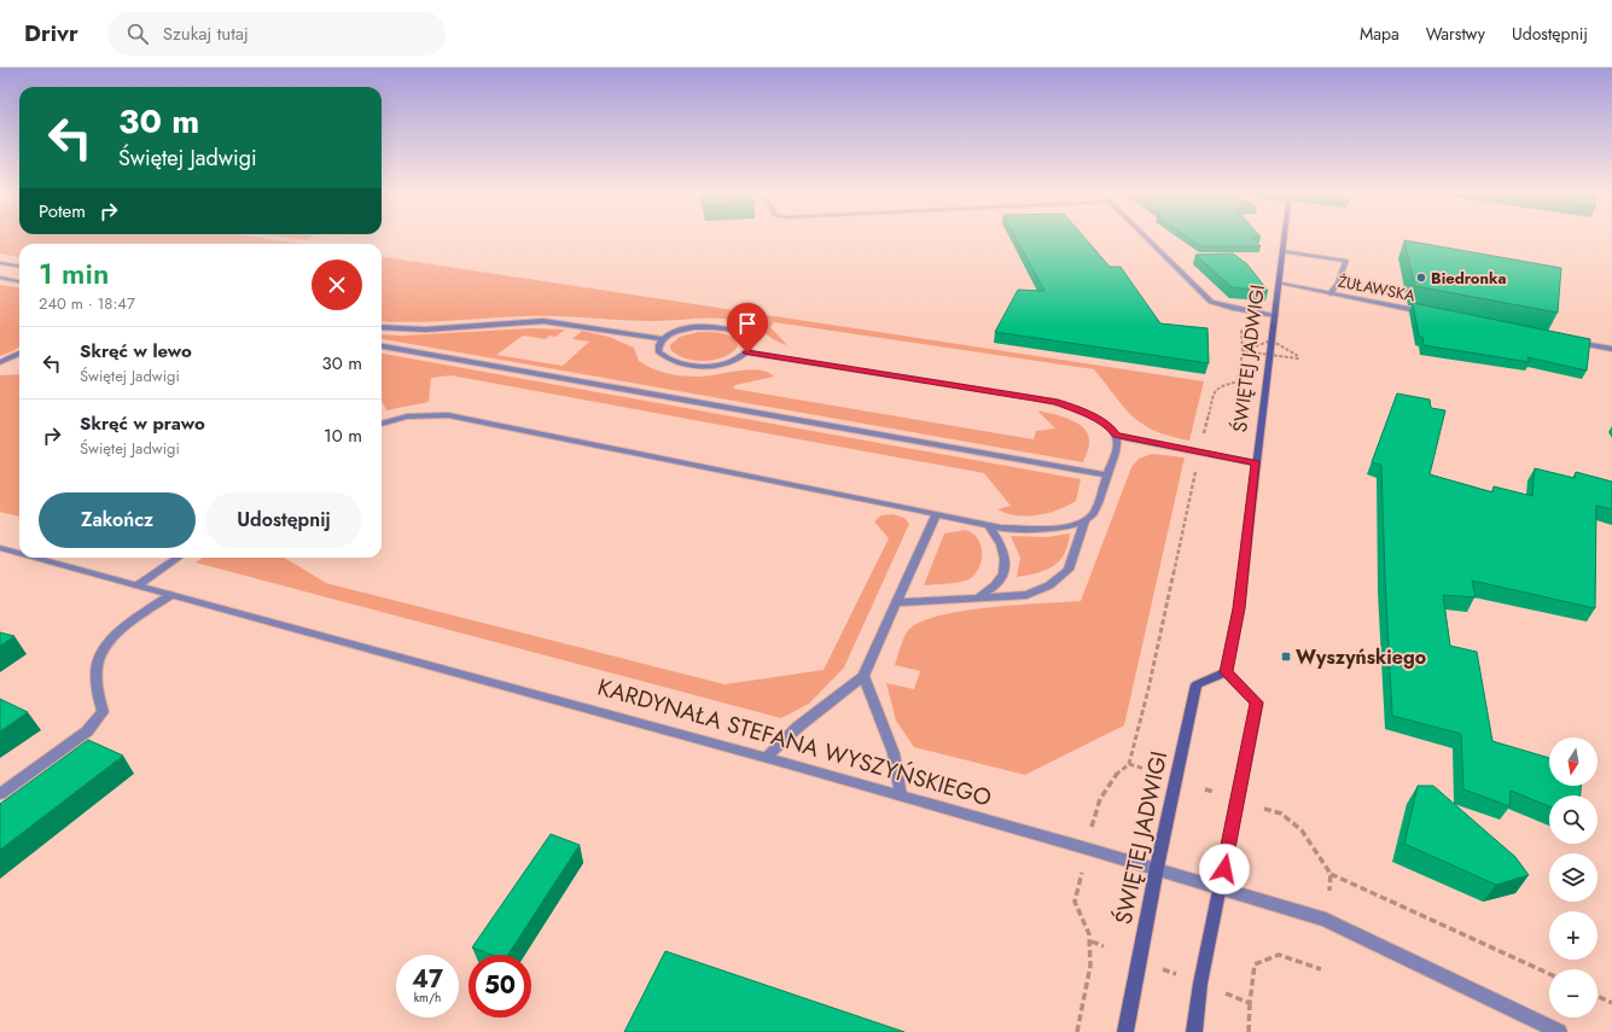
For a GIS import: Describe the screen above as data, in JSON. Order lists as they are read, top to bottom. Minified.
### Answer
{"streets":{"main road":["ŚWIĘTEJ JADWIGI"],"street":["ŻUŁAWSKA","KARDYNAŁA STEFANA WYSZYŃSKIEGO"]},"crossings":[["ŻUŁAWSKA","ŚWIĘTEJ JADWIGI"],["ŚWIĘTEJ JADWIGI","KARDYNAŁA STEFANA WYSZYŃSKIEGO"]],"places":{"other":["Biedronka"],"transit":["Wyszyńskiego"]},"north":"bottom","page":{"header":"Drivr","search":"Szukaj tutaj","nav":["Mapa","Warstwy","Udostępnij"],"turn":["30 m","Świętej Jadwigi"],"then":"Potem","heading":["1 min","240 m · 18:47"],"list":[{"name":"Skręć w lewo","note":"Świętej Jadwigi","value":"30 m"},{"name":"Skręć w prawo","note":"Świętej Jadwigi","value":"10 m"}],"buttons":["Zakończ","Udostępnij"],"map_buttons":["+","−"],"speed":"47 km/h","limit":"50"}}
